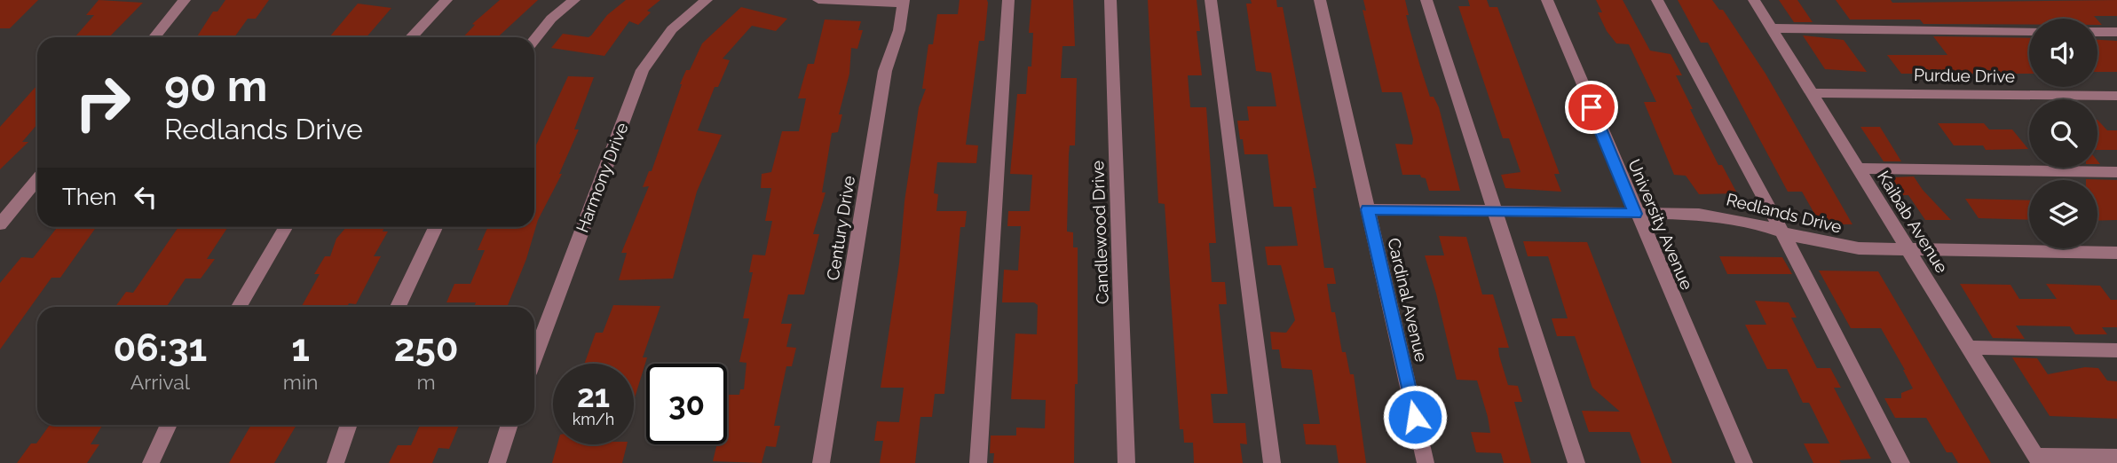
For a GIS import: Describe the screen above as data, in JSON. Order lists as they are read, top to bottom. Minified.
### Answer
{"streets":{"street":["Purdue Drive","Harmony Drive","Redlands Drive","Kaibab Avenue","University Avenue","Century Drive","Candlewood Drive","Cardinal Avenue"]},"crossings":[["Purdue Drive","Kaibab Avenue"],["Redlands Drive","Kaibab Avenue"],["Redlands Drive","University Avenue"],["Redlands Drive","Cardinal Avenue"]],"page":{"turn":["90 m","Redlands Drive"],"then":"Then","eta":["06:31","Arrival","1","min","250","m"],"speed":"21 km/h","limit":"30"}}
